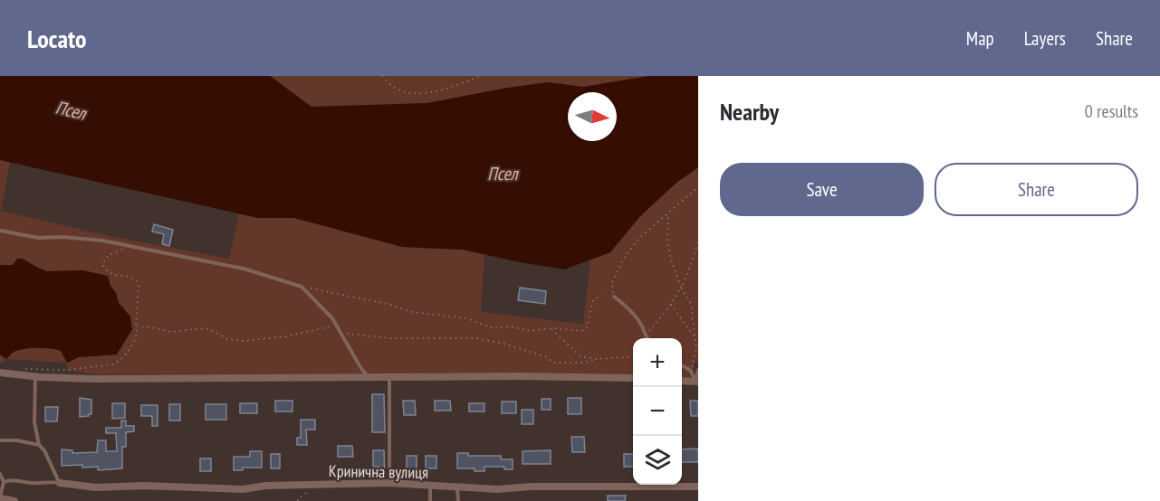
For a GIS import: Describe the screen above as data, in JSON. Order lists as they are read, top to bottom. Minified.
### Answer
{"streets":{"street":["Кринична вулиця"]},"water":["Псел"],"north":"right","page":{"header":"Locato","nav":["Map","Layers","Share"],"heading":["Nearby","0 results"],"buttons":["Save","Share"],"map_buttons":["+","−"]}}
